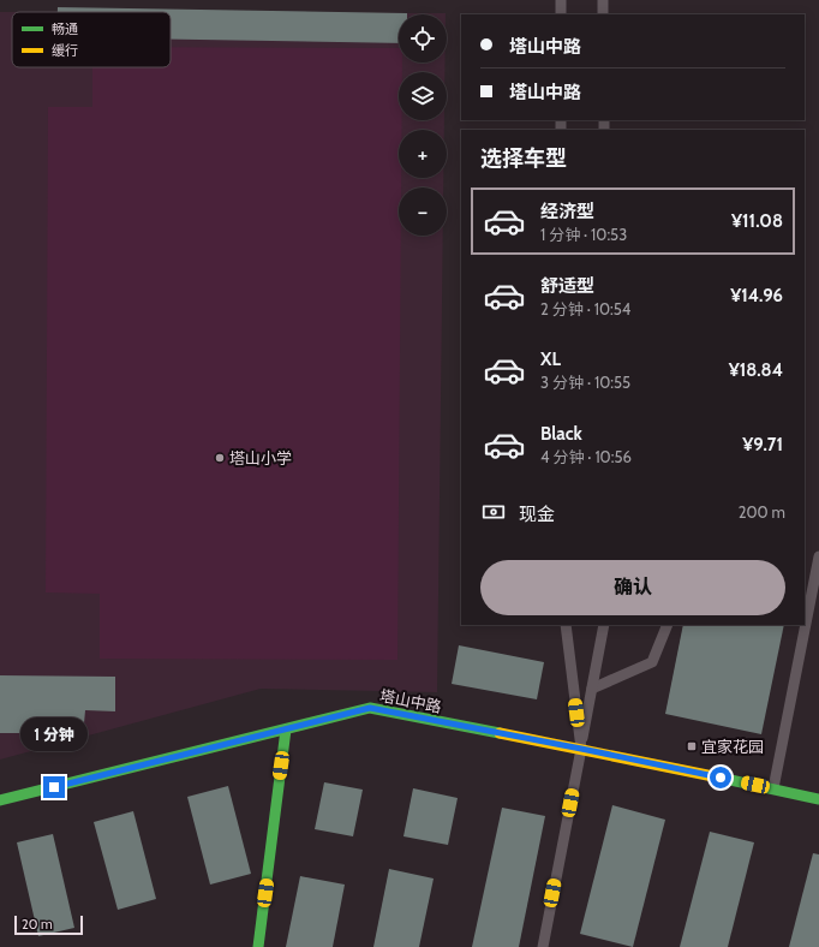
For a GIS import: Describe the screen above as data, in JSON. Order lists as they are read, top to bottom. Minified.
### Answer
{"streets":{"street":["塔山中路"]},"places":{"other":["塔山小学"],"transit":["宜家花园"]},"legend":["畅通","缓行"],"scale_bar":"20 m","page":{"map_buttons":["+","−"],"banner":["塔山中路","塔山中路"],"heading":"选择车型","list":[{"name":"经济型","note":"1 分钟 · 10:53","value":"¥11.08"},{"name":"舒适型","note":"2 分钟 · 10:54","value":"¥14.96"},{"name":"XL","note":"3 分钟 · 10:55","value":"¥18.84"},{"name":"Black","note":"4 分钟 · 10:56","value":"¥9.71"}],"pay":["现金","200 m"],"buttons":"确认","bubble":"1 分钟","scale":"20 m"}}
